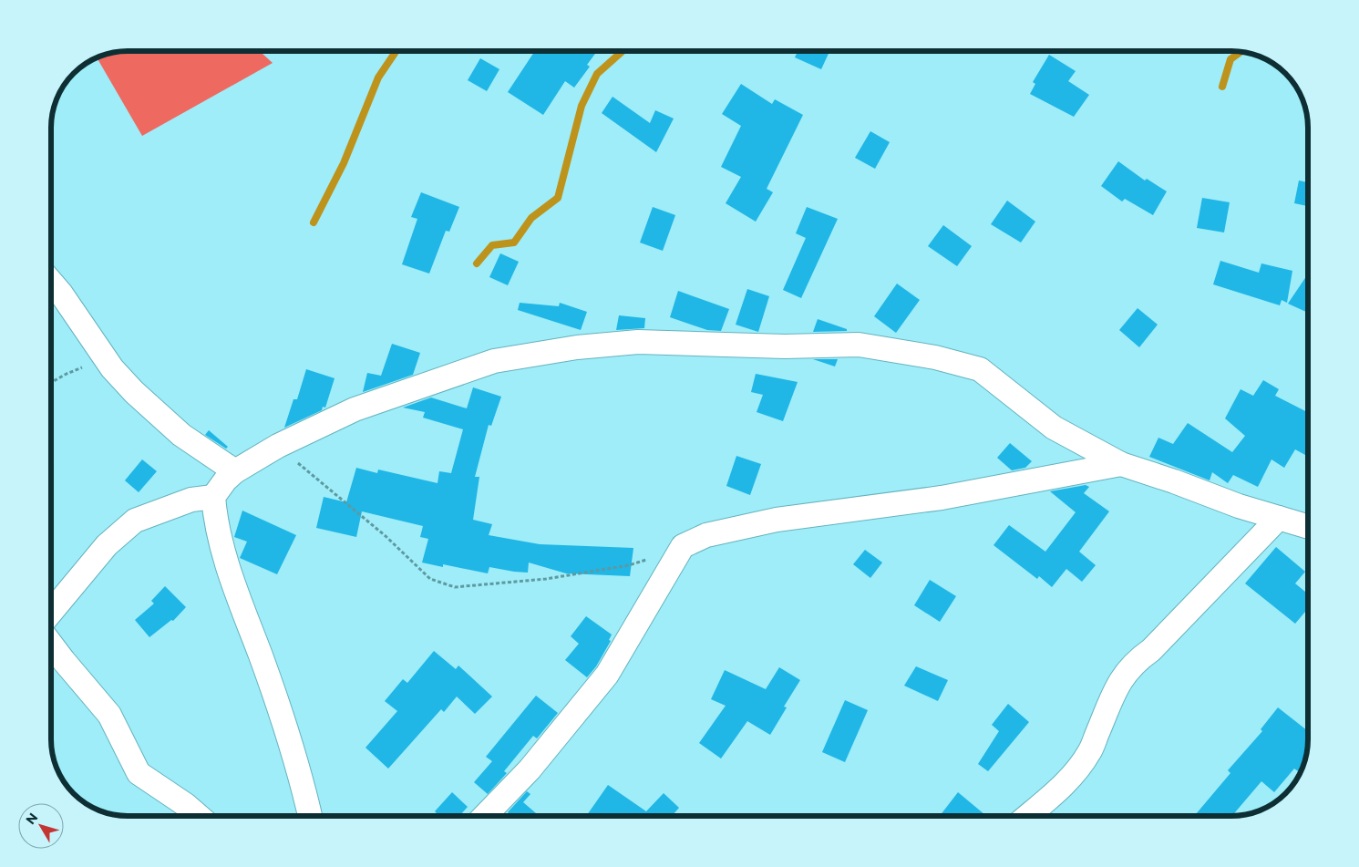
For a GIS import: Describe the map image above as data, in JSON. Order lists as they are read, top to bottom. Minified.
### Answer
{"north":"top left"}
